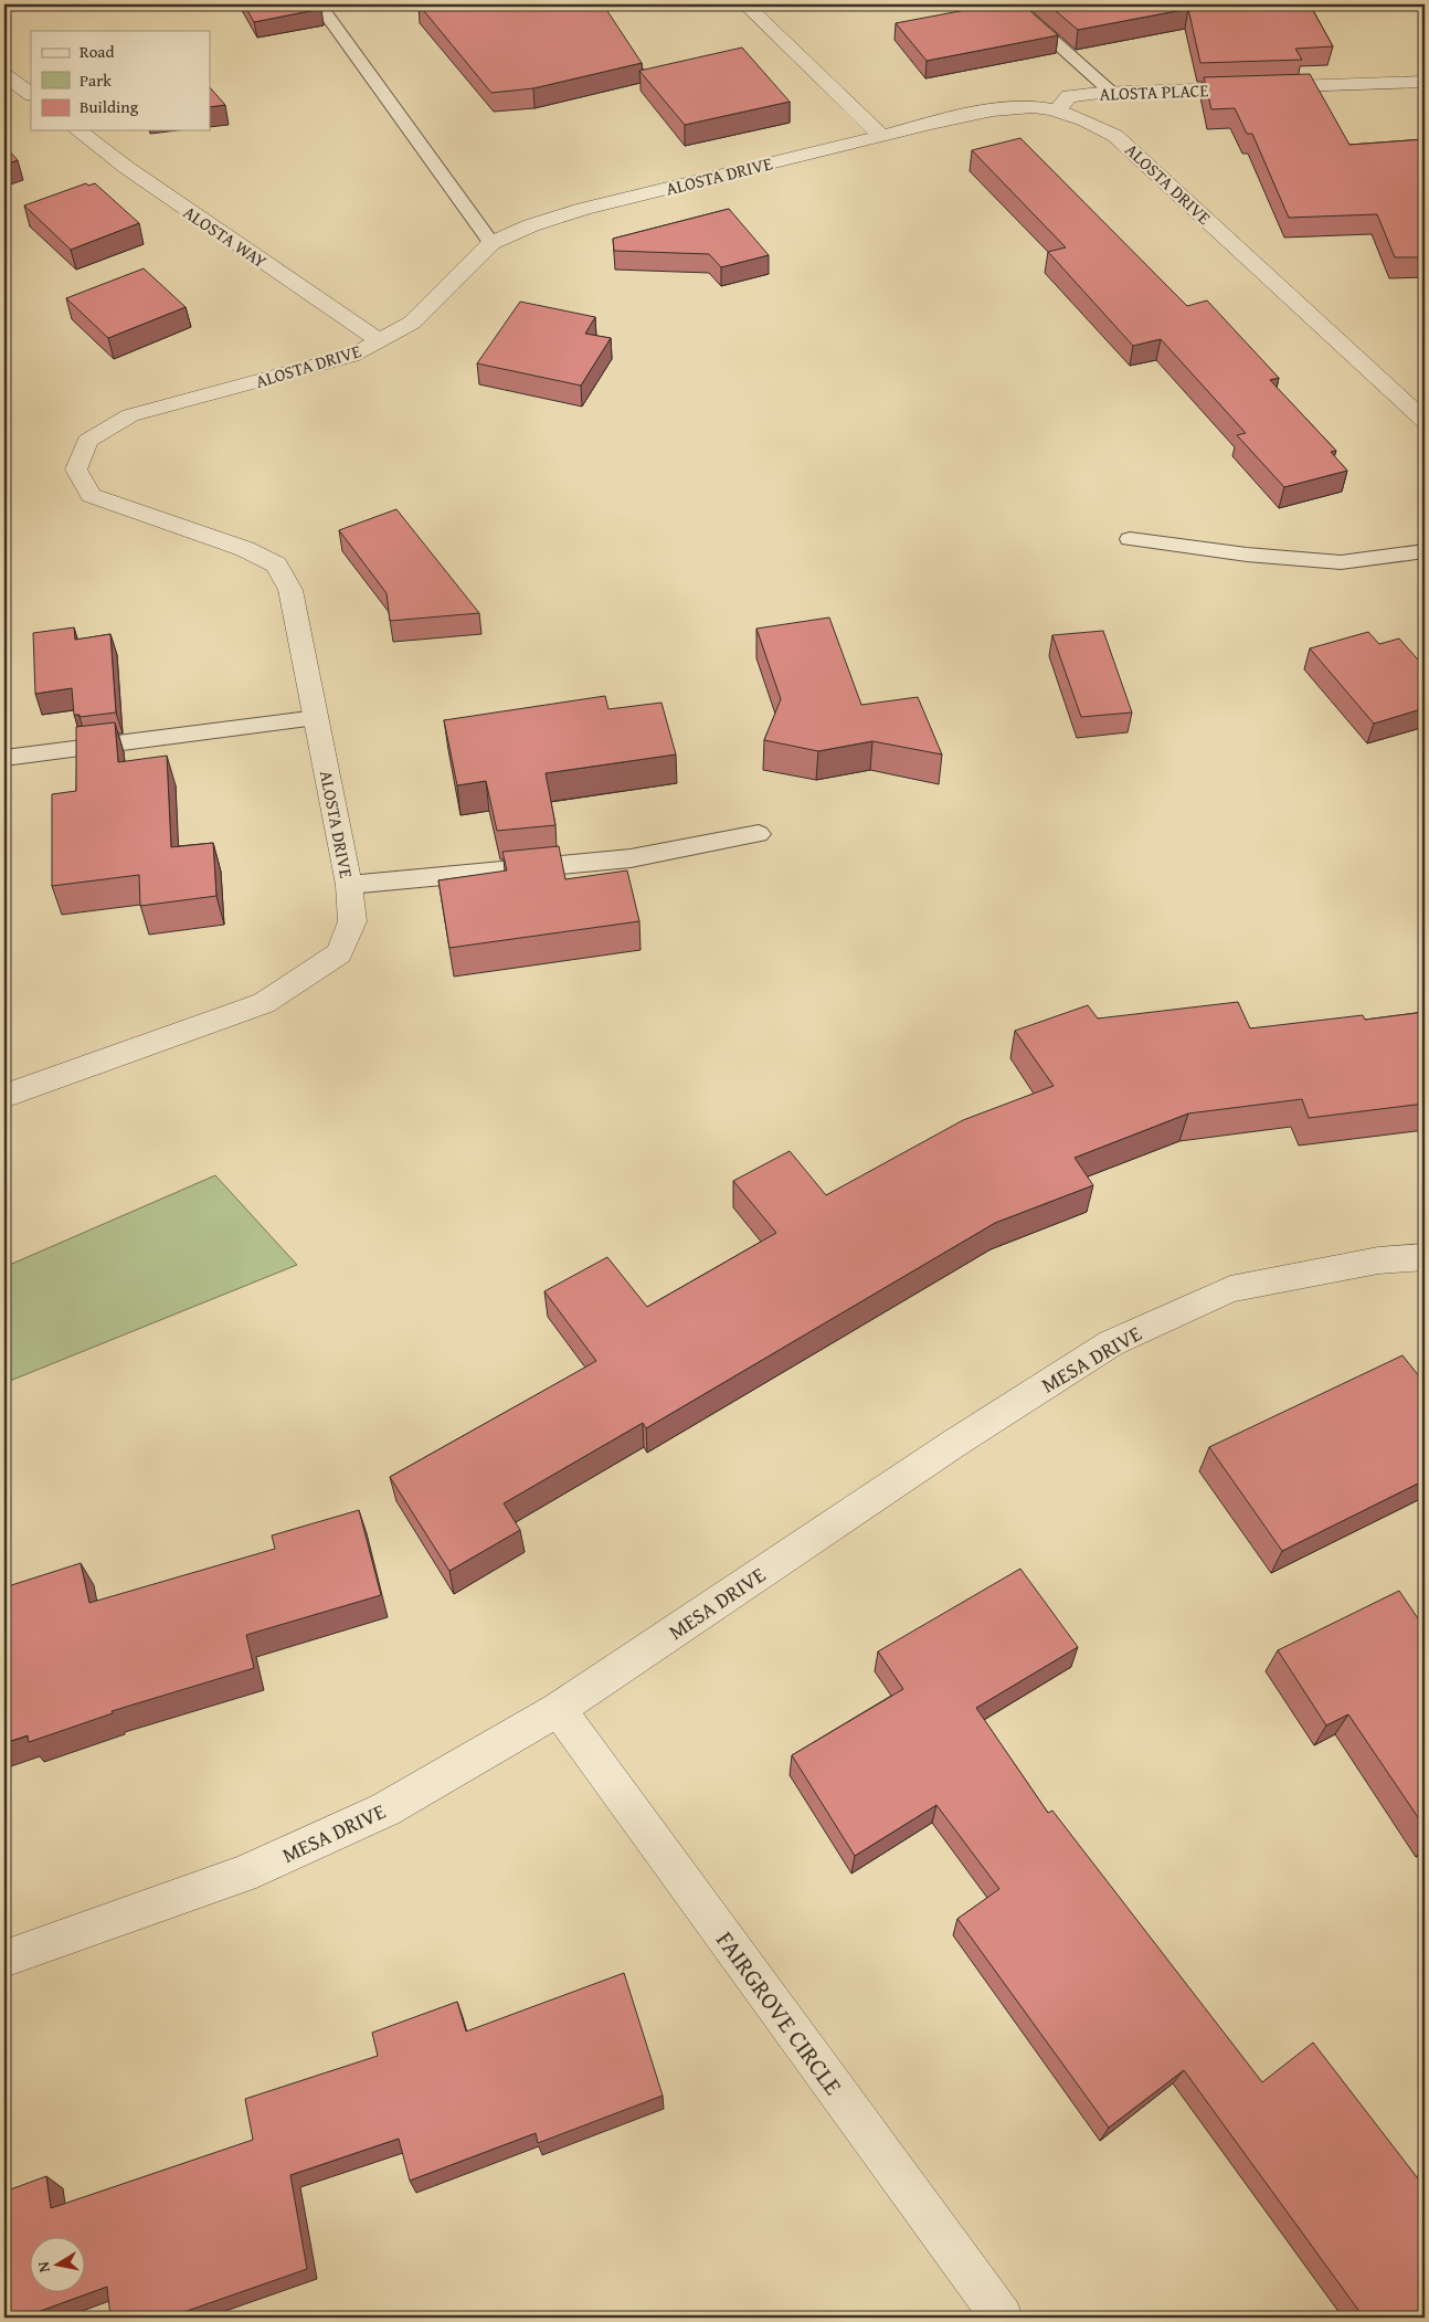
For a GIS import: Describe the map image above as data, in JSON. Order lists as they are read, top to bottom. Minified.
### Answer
{"streets":{"street":["ALOSTA PLACE","ALOSTA DRIVE","ALOSTA WAY","MESA DRIVE","FAIRGROVE CIRCLE"]},"crossings":[["ALOSTA PLACE","ALOSTA DRIVE"],["ALOSTA DRIVE","ALOSTA WAY"],["MESA DRIVE","FAIRGROVE CIRCLE"]],"legend":["Road","Park","Building"],"north":"left"}
